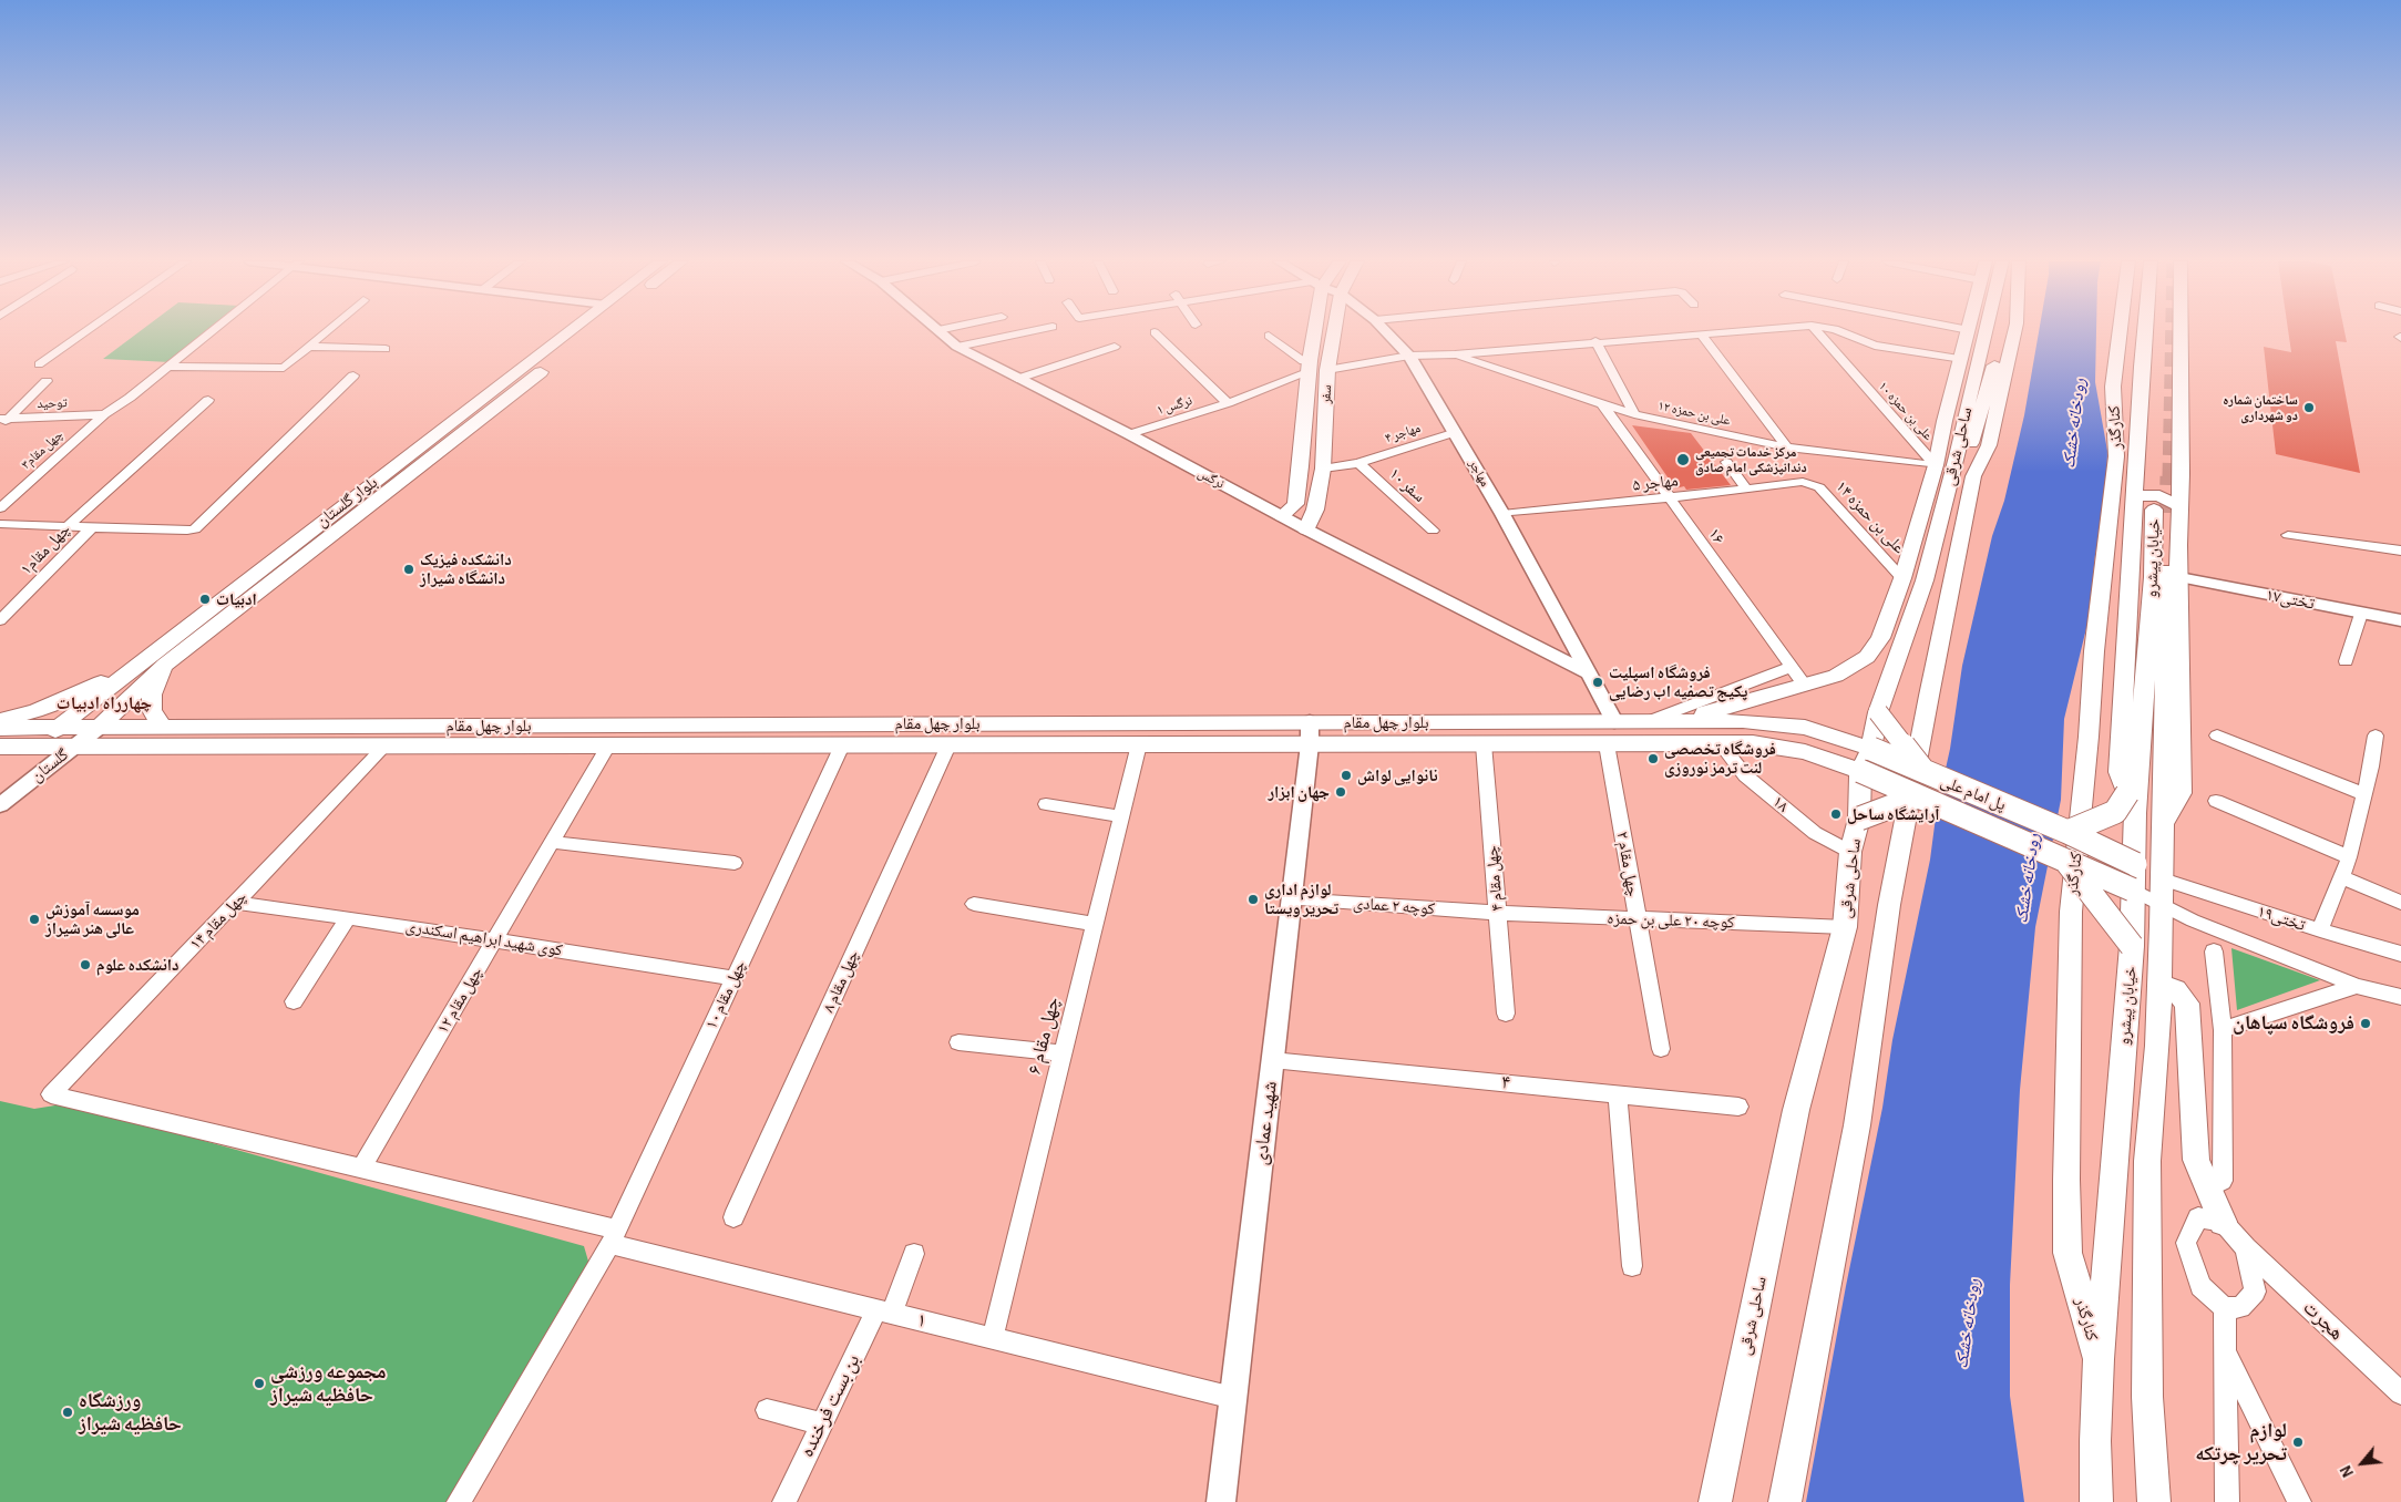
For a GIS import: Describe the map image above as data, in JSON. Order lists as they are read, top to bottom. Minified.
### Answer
{"streets":{"main road":["سفر","کنارگذر","ساحلی شرقی","بلوار گلستان","خیابان پیشرو","بلوار چهل مقام","پل امام علی"],"street":["توحید","۱ نرگس","۱۰ علی بن حمزه","۱۲ علی بن حمزه","۴ مهاجر","چهل مقام۳","مهاجر","نرگس","۵ مهاجر","۱۰ سفر","۱۴ علی بن حمزه","۱۶","چهل مقام۱","تختی۱۷","گلستان","۱۸","چهل مقام ۲","چهل مقام ۴","کوچه ۲ عمادی","تختی۱۹","چهل مقام ۱۴","کوچه ۲۰ علی بن حمزه","کوی شهید ابراهیم اسکندری","چهل مقام ۸","چهل مقام ۱۰","چهل مقام ۱۲","چهل مقام ۶","۴","شهید عمادی","۱","هجرت","بن بست فرخنده"]},"crossings":[["سفر","۴ مهاجر"],["سفر","نرگس"],["توحید","چهل مقام۳"],["۱ نرگس","نرگس"],["۱۰ علی بن حمزه","۱۲ علی بن حمزه"],["۱۰ علی بن حمزه","ساحلی شرقی"],["۱۲ علی بن حمزه","ساحلی شرقی"],["۱۲ علی بن حمزه","۱۶"],["کنارگذر","خیابان پیشرو"],["۴ مهاجر","مهاجر"],["۴ مهاجر","۱۰ سفر"],["ساحلی شرقی","۱۴ علی بن حمزه"],["ساحلی شرقی","۱۶"],["ساحلی شرقی","بلوار چهل مقام"],["ساحلی شرقی","پل امام علی"],["ساحلی شرقی","۱۸"],["ساحلی شرقی","کوچه ۲۰ علی بن حمزه"],["مهاجر","نرگس"],["مهاجر","۵ مهاجر"],["مهاجر","بلوار چهل مقام"],["۵ مهاجر","۱۴ علی بن حمزه"],["۵ مهاجر","۱۶"],["بلوار گلستان","بلوار چهل مقام"],["بلوار گلستان","گلستان"],["خیابان پیشرو","پل امام علی"],["خیابان پیشرو","تختی۱۹"],["بلوار چهل مقام","گلستان"],["بلوار چهل مقام","پل امام علی"],["بلوار چهل مقام","۱۸"],["بلوار چهل مقام","چهل مقام ۲"],["بلوار چهل مقام","چهل مقام ۴"],["بلوار چهل مقام","چهل مقام ۱۴"],["بلوار چهل مقام","چهل مقام ۸"],["بلوار چهل مقام","چهل مقام ۱۰"],["بلوار چهل مقام","چهل مقام ۱۲"],["بلوار چهل مقام","چهل مقام ۶"],["بلوار چهل مقام","شهید عمادی"],["پل امام علی","تختی۱۹"],["چهل مقام ۲","کوچه ۲۰ علی بن حمزه"],["چهل مقام ۴","کوچه ۲ عمادی"],["چهل مقام ۴","کوچه ۲۰ علی بن حمزه"],["کوچه ۲ عمادی","کوچه ۲۰ علی بن حمزه"],["کوچه ۲ عمادی","شهید عمادی"],["چهل مقام ۱۴","کوی شهید ابراهیم اسکندری"],["چهل مقام ۱۴","۱"],["کوی شهید ابراهیم اسکندری","چهل مقام ۱۰"],["کوی شهید ابراهیم اسکندری","چهل مقام ۱۲"],["چهل مقام ۱۰","۱"],["چهل مقام ۱۲","۱"],["چهل مقام ۶","۱"],["۴","شهید عمادی"],["شهید عمادی","۱"],["۱","بن بست فرخنده"]],"districts":["چهارراه ادبیات"],"water":["رودخانه خشک"],"places":["ساختمان شماره دو شهرداری","مرکز خدمات تجمیعی دندانپزشکی امام صادق","دانشکده فیزیک دانشگاه شیراز","ادبیات","فروشگاه اسپلیت پکیج تصفیه اب رضایی","فروشگاه تخصصی لنت ترمز نوروزی","نانوایی لواش","جهان ابزار","آرایشگاه ساحل","لوازم اداری تحریر ویستا","موسسه آموزش عالی هنر شیراز","دانشکده علوم","فروشگاه سپاهان","مجموعه ورزشی حافظیه شیراز","ورزشگاه حافظیه شیراز","لوازم تحریر چرتکه"],"north":"bottom left"}
